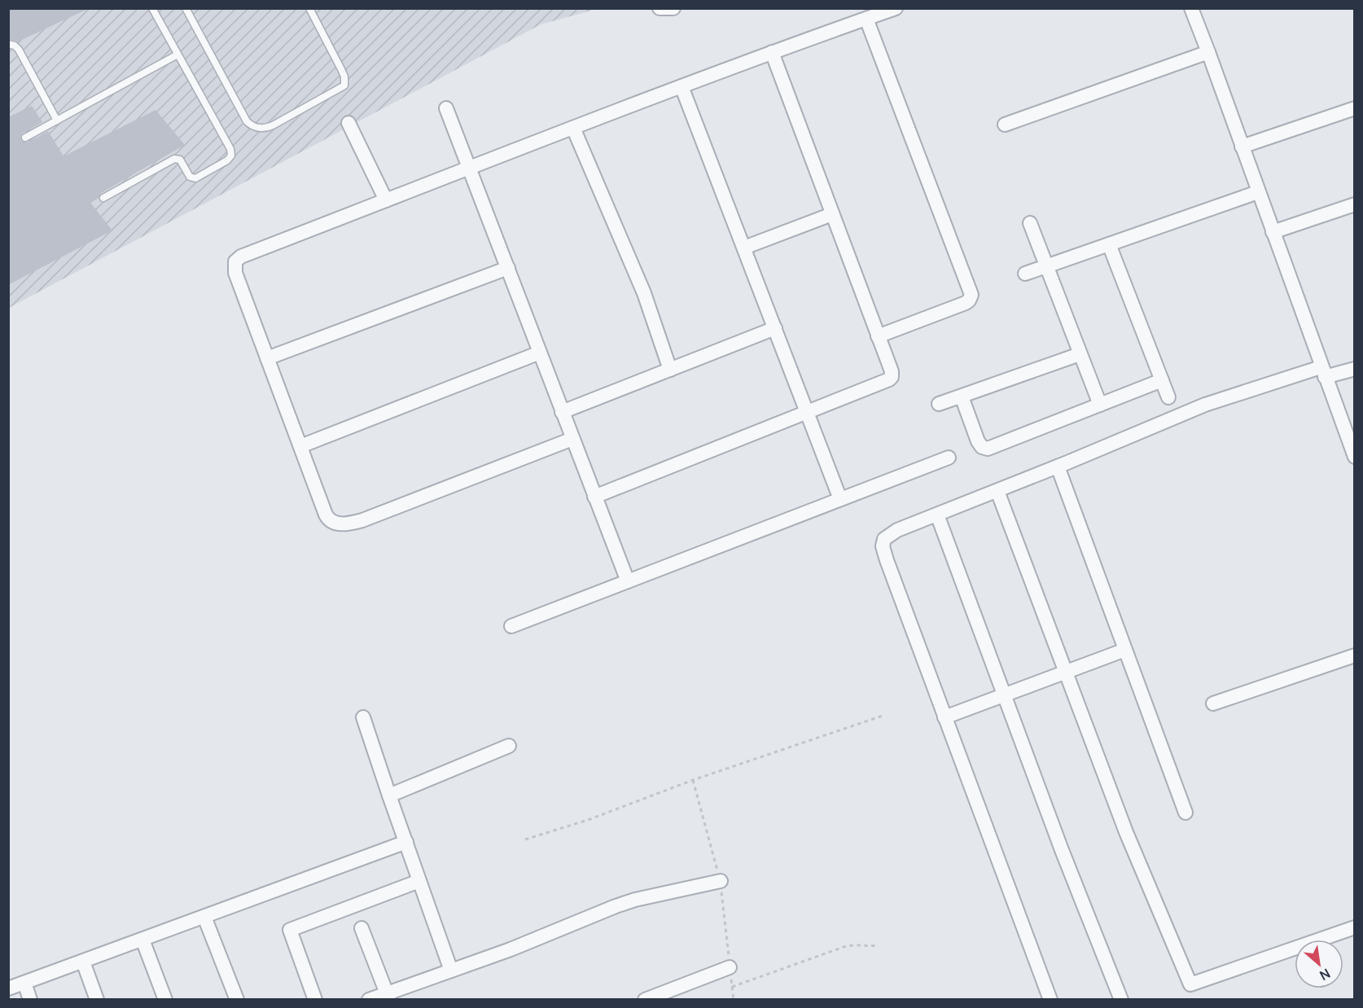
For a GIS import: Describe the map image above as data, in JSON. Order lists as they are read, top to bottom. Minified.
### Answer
{"north":"bottom right"}
